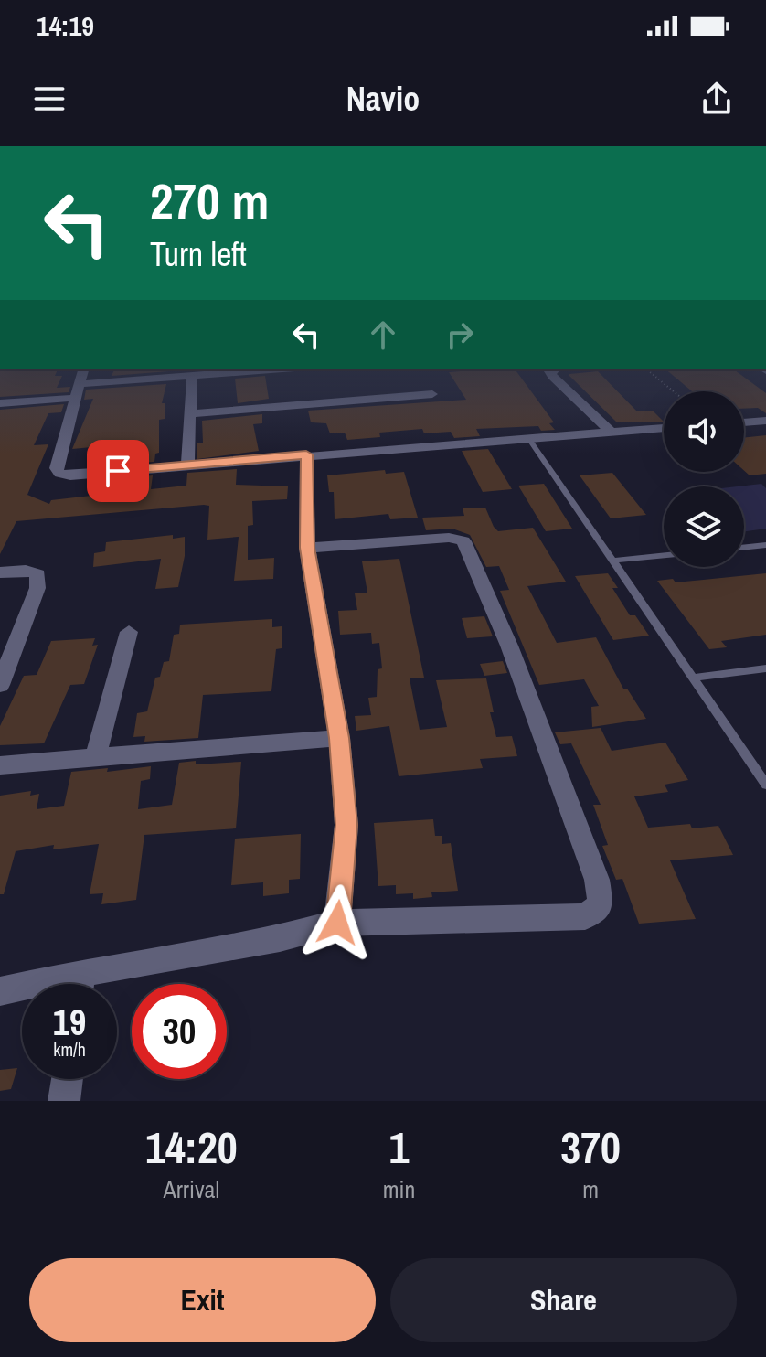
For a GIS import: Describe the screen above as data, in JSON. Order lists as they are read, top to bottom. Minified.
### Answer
{"page":{"status":"14:19","header":"Navio","turn":["270 m","Turn left"],"speed":"19 km/h","limit":"30","eta":["14:20","Arrival","1","min","370","m"],"buttons":["Exit","Share"]}}
